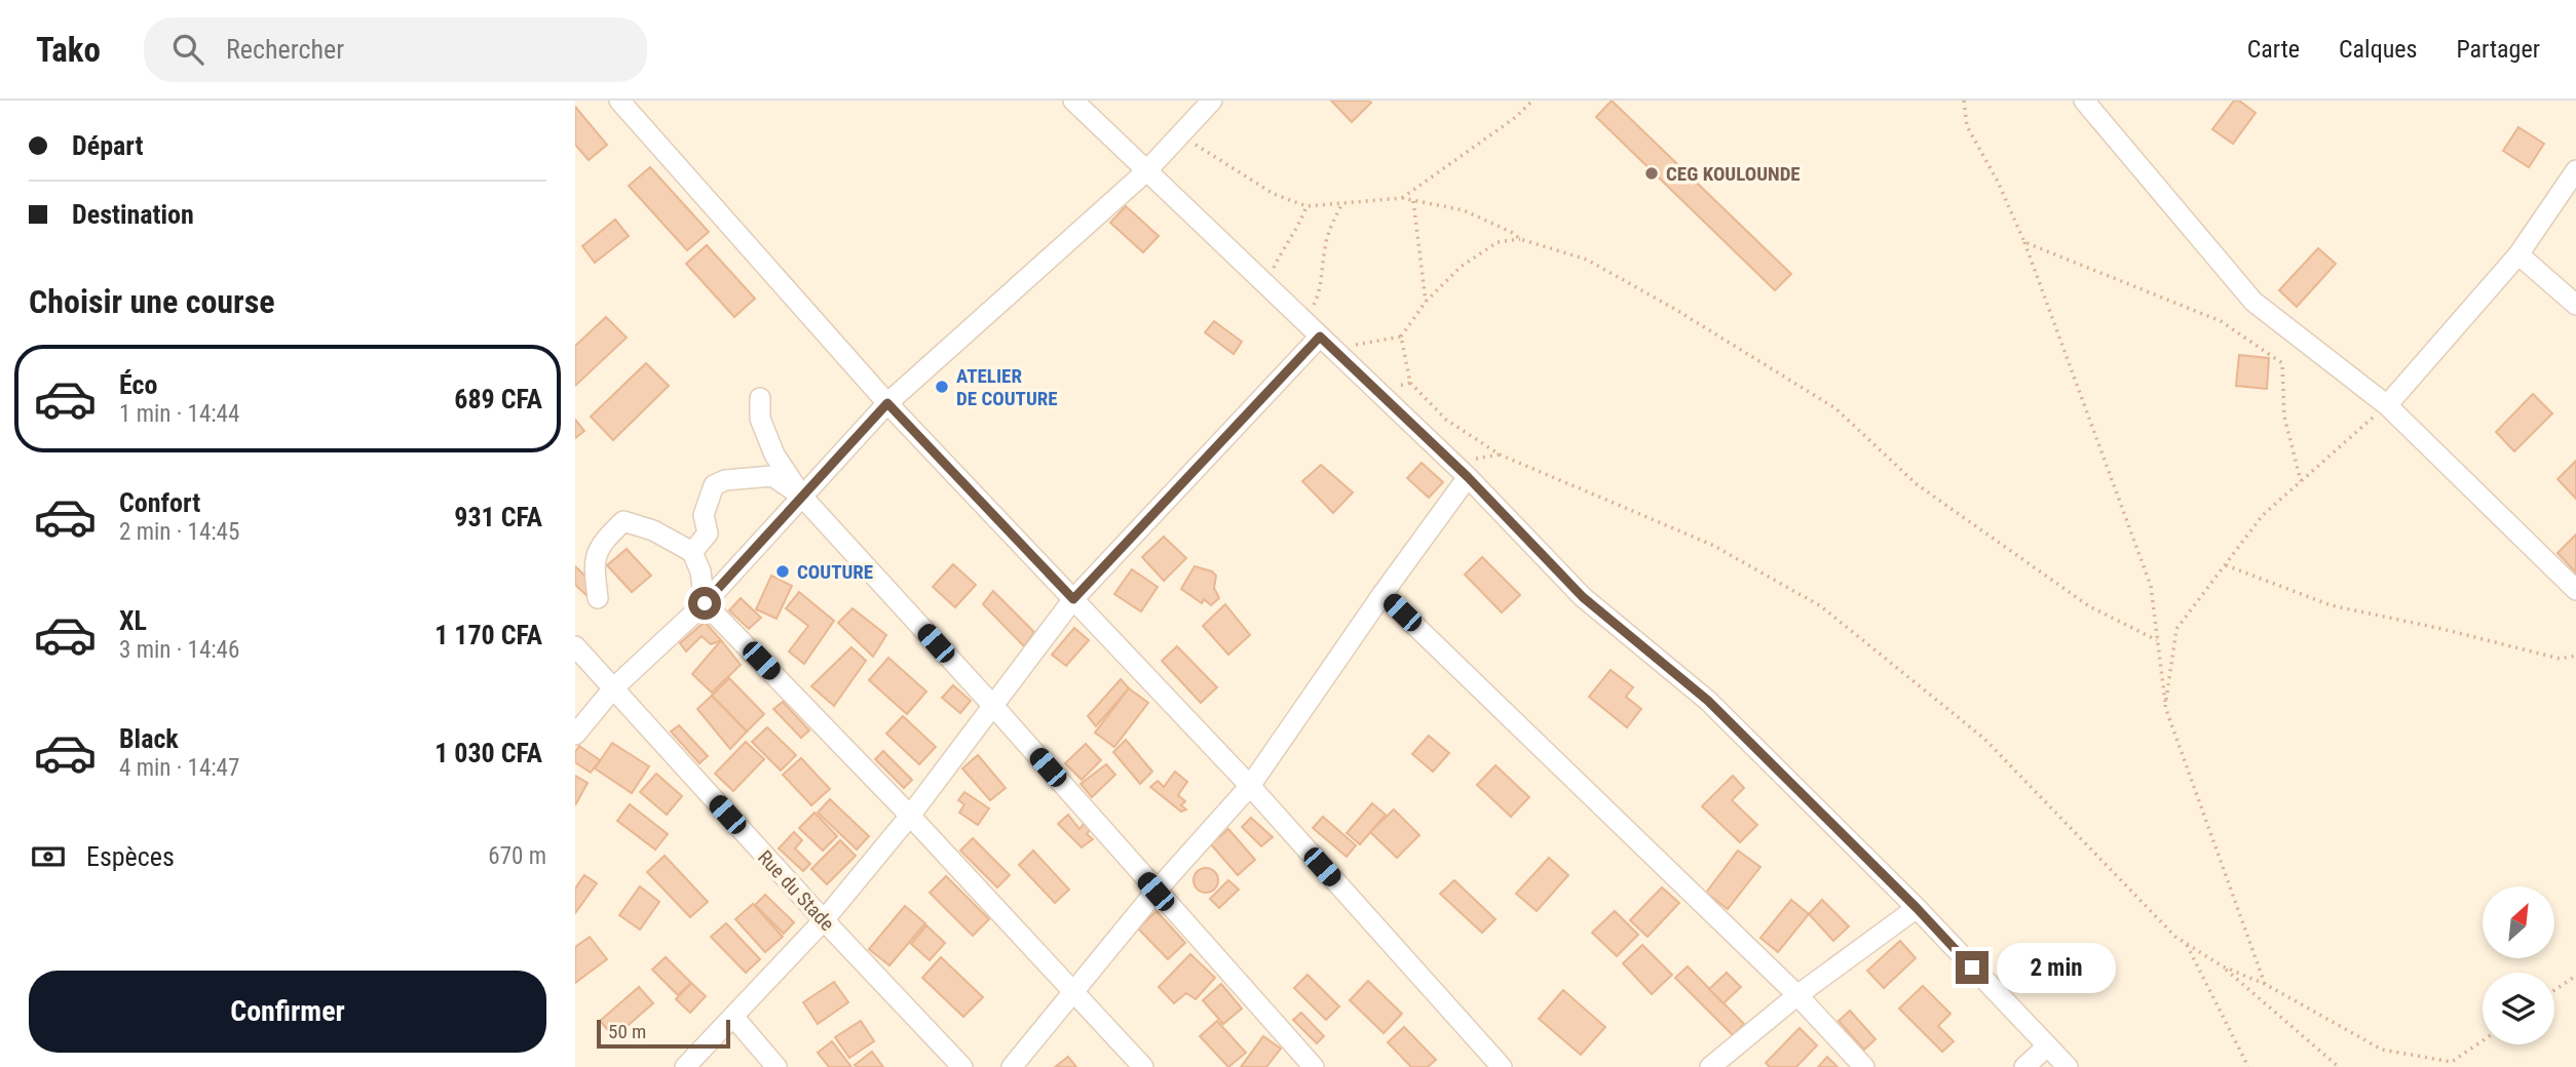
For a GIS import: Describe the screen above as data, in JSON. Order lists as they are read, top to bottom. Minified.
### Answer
{"streets":{"street":["Rue du Stade"]},"places":["CEG KOULOUNDE","ATELIER DE COUTURE","COUTURE"],"scale_bar":"50 m","north":"top right","page":{"header":"Tako","search":"Rechercher","nav":["Carte","Calques","Partager"],"banner":["Départ","Destination"],"heading":"Choisir une course","list":[{"name":"Éco","note":"1 min · 14:44","value":"689 CFA"},{"name":"Confort","note":"2 min · 14:45","value":"931 CFA"},{"name":"XL","note":"3 min · 14:46","value":"1 170 CFA"},{"name":"Black","note":"4 min · 14:47","value":"1 030 CFA"}],"pay":["Espèces","670 m"],"bubble":"2 min","buttons":"Confirmer","scale":"50 m"}}
